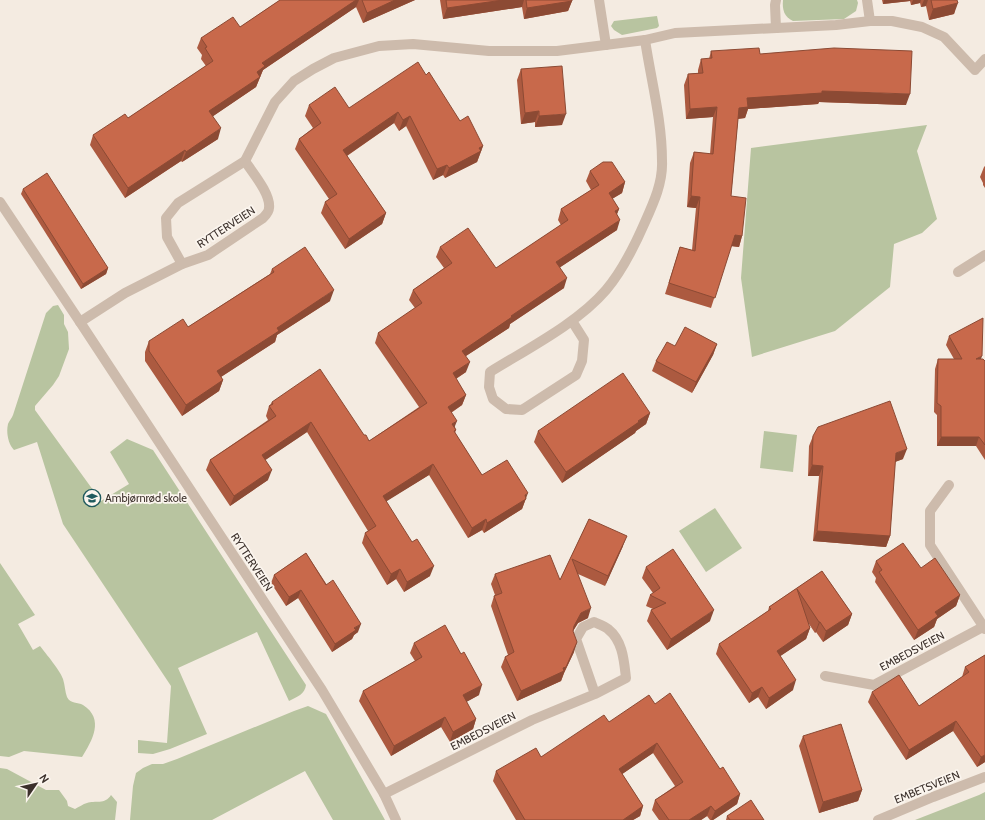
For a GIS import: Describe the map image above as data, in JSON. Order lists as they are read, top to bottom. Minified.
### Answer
{"streets":{"street":["RYTTERVEIEN","EMBEDSVEIEN","EMBETSVEIEN"]},"crossings":[["RYTTERVEIEN","EMBEDSVEIEN"]],"places":{"school or university":["Ambjørnrød skole"]},"north":"top right"}
